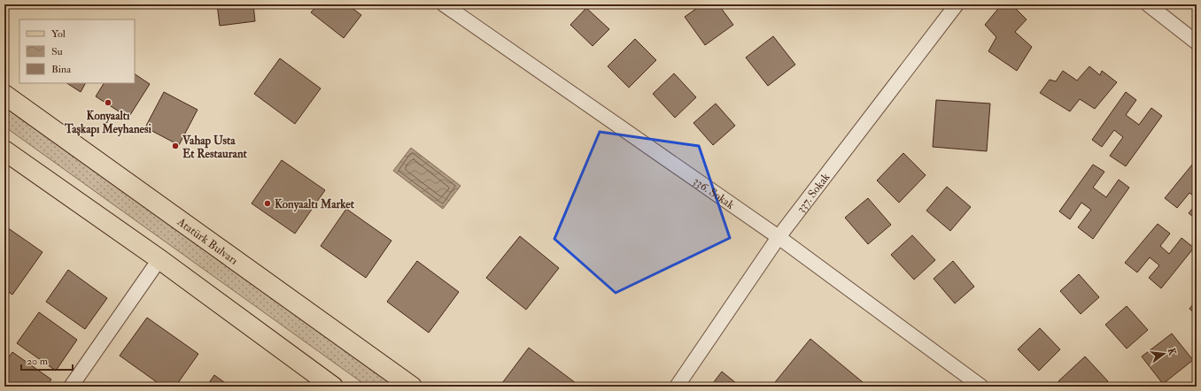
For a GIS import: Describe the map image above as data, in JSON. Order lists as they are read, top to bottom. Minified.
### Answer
{"streets":{"main road":["Atatürk Bulvarı"],"street":["336. Sokak","337. Sokak"]},"crossings":[["336. Sokak","337. Sokak"]],"places":["Konyaaltı Taşkapı Meyhanesi","Vahap Usta Et Restaurant","Konyaaltı Market"],"legend":["Yol","Su","Bina"],"scale_bar":"20 m","north":"right"}
